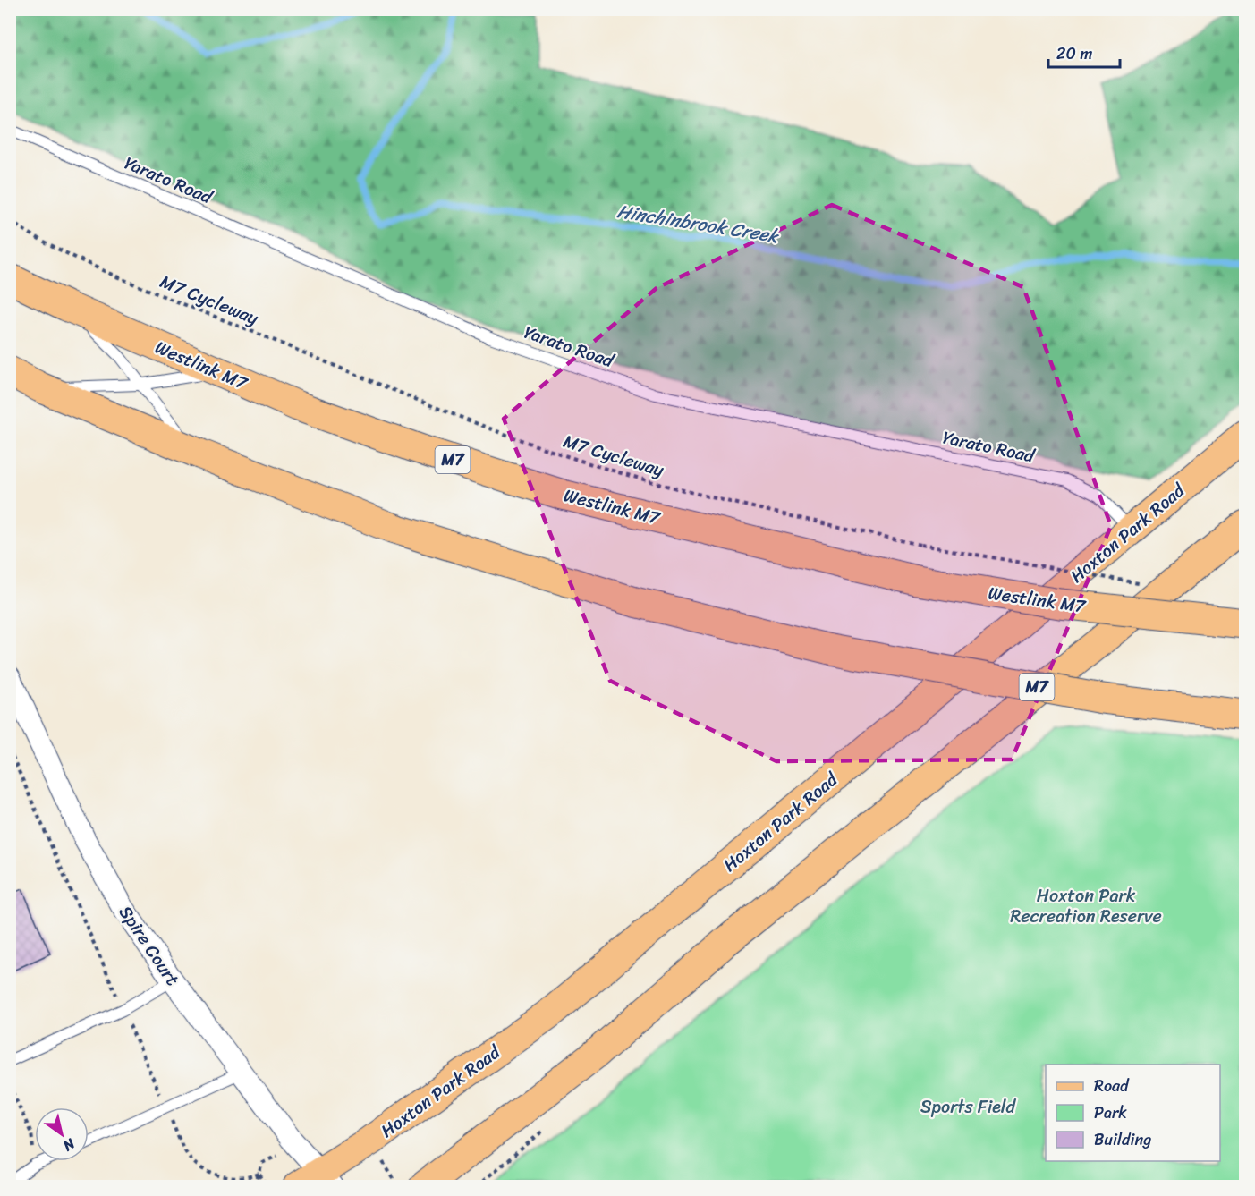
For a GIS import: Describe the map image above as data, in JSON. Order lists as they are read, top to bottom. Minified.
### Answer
{"streets":{"main road":["Westlink M7","M7","Hoxton Park Road"],"street":["Spire Court"],"lane":["Yarato Road"],"path":["M7 Cycleway"]},"crossings":[["Yarato Road","Hoxton Park Road"],["Hoxton Park Road","Spire Court"]],"water":["Hinchinbrook Creek"],"parks":["Hoxton Park Recreation Reserve","Sports Field"],"legend":["Road","Park","Building"],"scale_bar":"20 m","north":"bottom right"}
